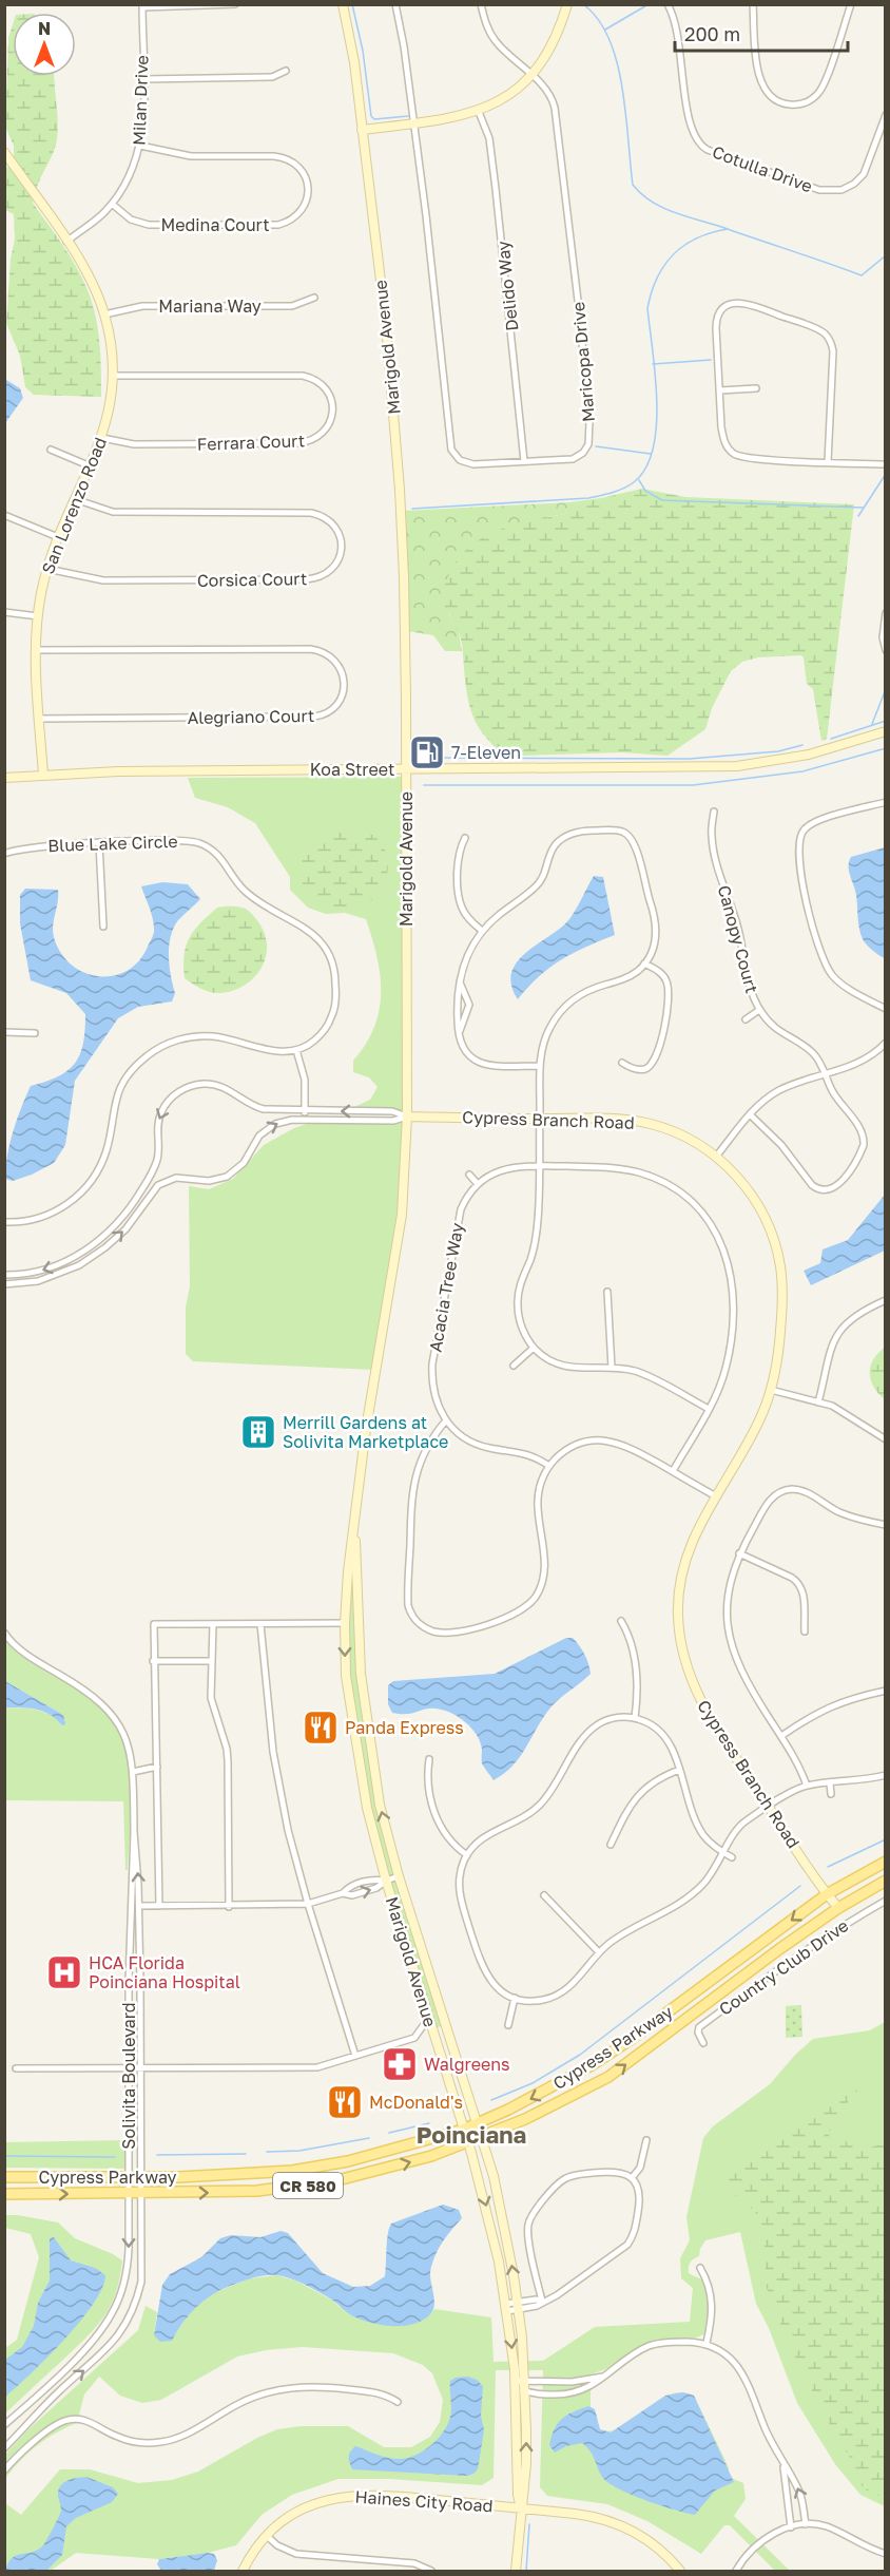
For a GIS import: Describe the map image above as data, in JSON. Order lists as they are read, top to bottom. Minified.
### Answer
{"streets":{"main road":["Marigold Avenue","San Lorenzo Road","Koa Street","Cypress Branch Road","Cypress Parkway","CR 580","Haines City Road"],"street":["Milan Drive","Cotulla Drive","Medina Court","Delido Way","Mariana Way","Maricopa Drive","Ferrara Court","Corsica Court","Alegriano Court","Blue Lake Circle","Canopy Court","Acacia Tree Way","Country Club Drive","Solivita Boulevard"]},"crossings":[["Milan Drive","Medina Court"],["Milan Drive","San Lorenzo Road"],["Delido Way","Maricopa Drive"],["Mariana Way","San Lorenzo Road"],["Marigold Avenue","Koa Street"],["Marigold Avenue","Cypress Branch Road"],["Marigold Avenue","Cypress Parkway"],["Marigold Avenue","Haines City Road"],["Ferrara Court","San Lorenzo Road"],["San Lorenzo Road","Corsica Court"],["San Lorenzo Road","Alegriano Court"],["San Lorenzo Road","Koa Street"],["Cypress Branch Road","Cypress Parkway"],["Cypress Parkway","Solivita Boulevard"]],"districts":["Poinciana"],"places":{"fuel station":["7-Eleven"],"building":["Merrill Gardens at Solivita Marketplace"],"restaurant":["Panda Express","McDonald's"],"hospital":["HCA Florida Poinciana Hospital"],"pharmacy":["Walgreens"]},"scale_bar":"200 m","north":"top"}
